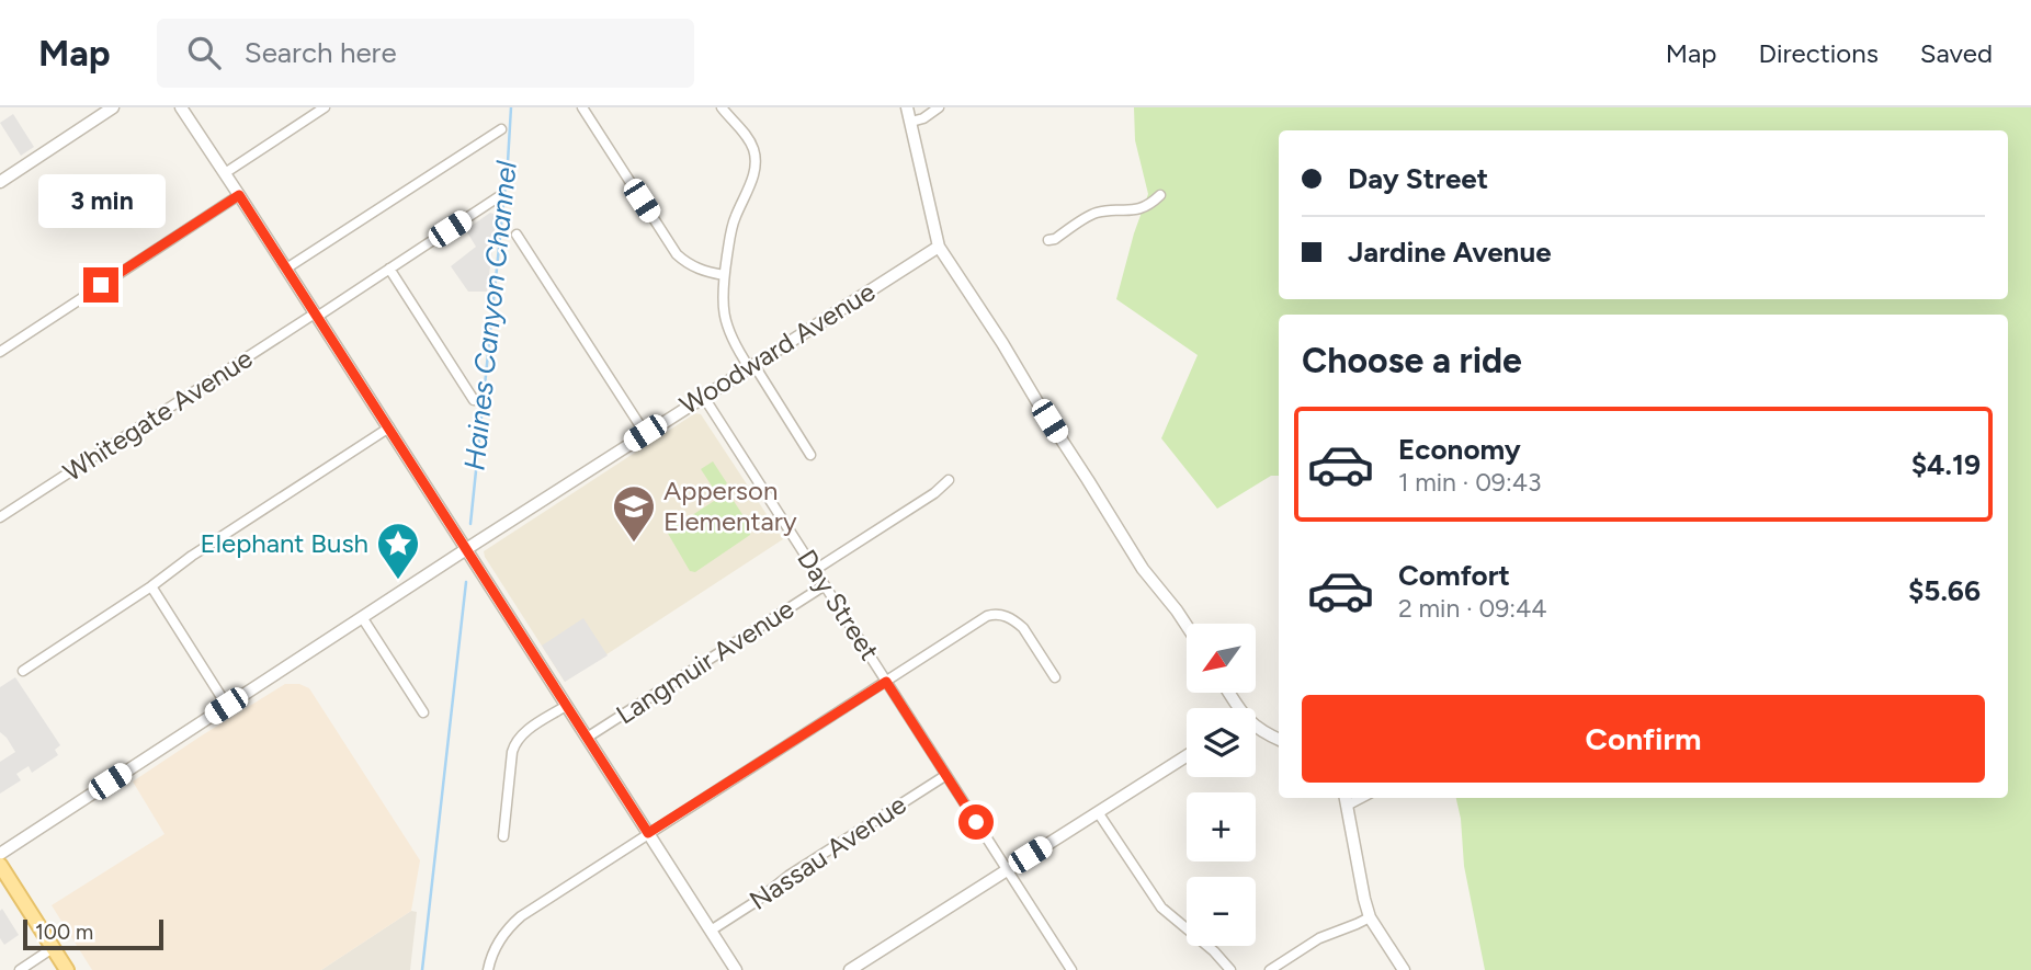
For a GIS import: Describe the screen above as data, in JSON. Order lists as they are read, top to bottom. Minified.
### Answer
{"streets":{"street":["Woodward Avenue","Whitegate Avenue","Day Street","Langmuir Avenue","Nassau Avenue"]},"crossings":[["Woodward Avenue","Day Street"],["Day Street","Langmuir Avenue"],["Day Street","Nassau Avenue"]],"water":["Haines Canyon Channel"],"places":{"school or university":["Apperson Elementary"],"place":["Elephant Bush"]},"scale_bar":"100 m","north":"bottom left","page":{"header":"Map","search":"Search here","nav":["Map","Directions","Saved"],"banner":["Day Street","Jardine Avenue"],"bubble":"3 min","heading":"Choose a ride","list":[{"name":"Economy","note":"1 min · 09:43","value":"$4.19"},{"name":"Comfort","note":"2 min · 09:44","value":"$5.66"}],"map_buttons":["+","−"],"buttons":"Confirm","scale":"100 m"}}
